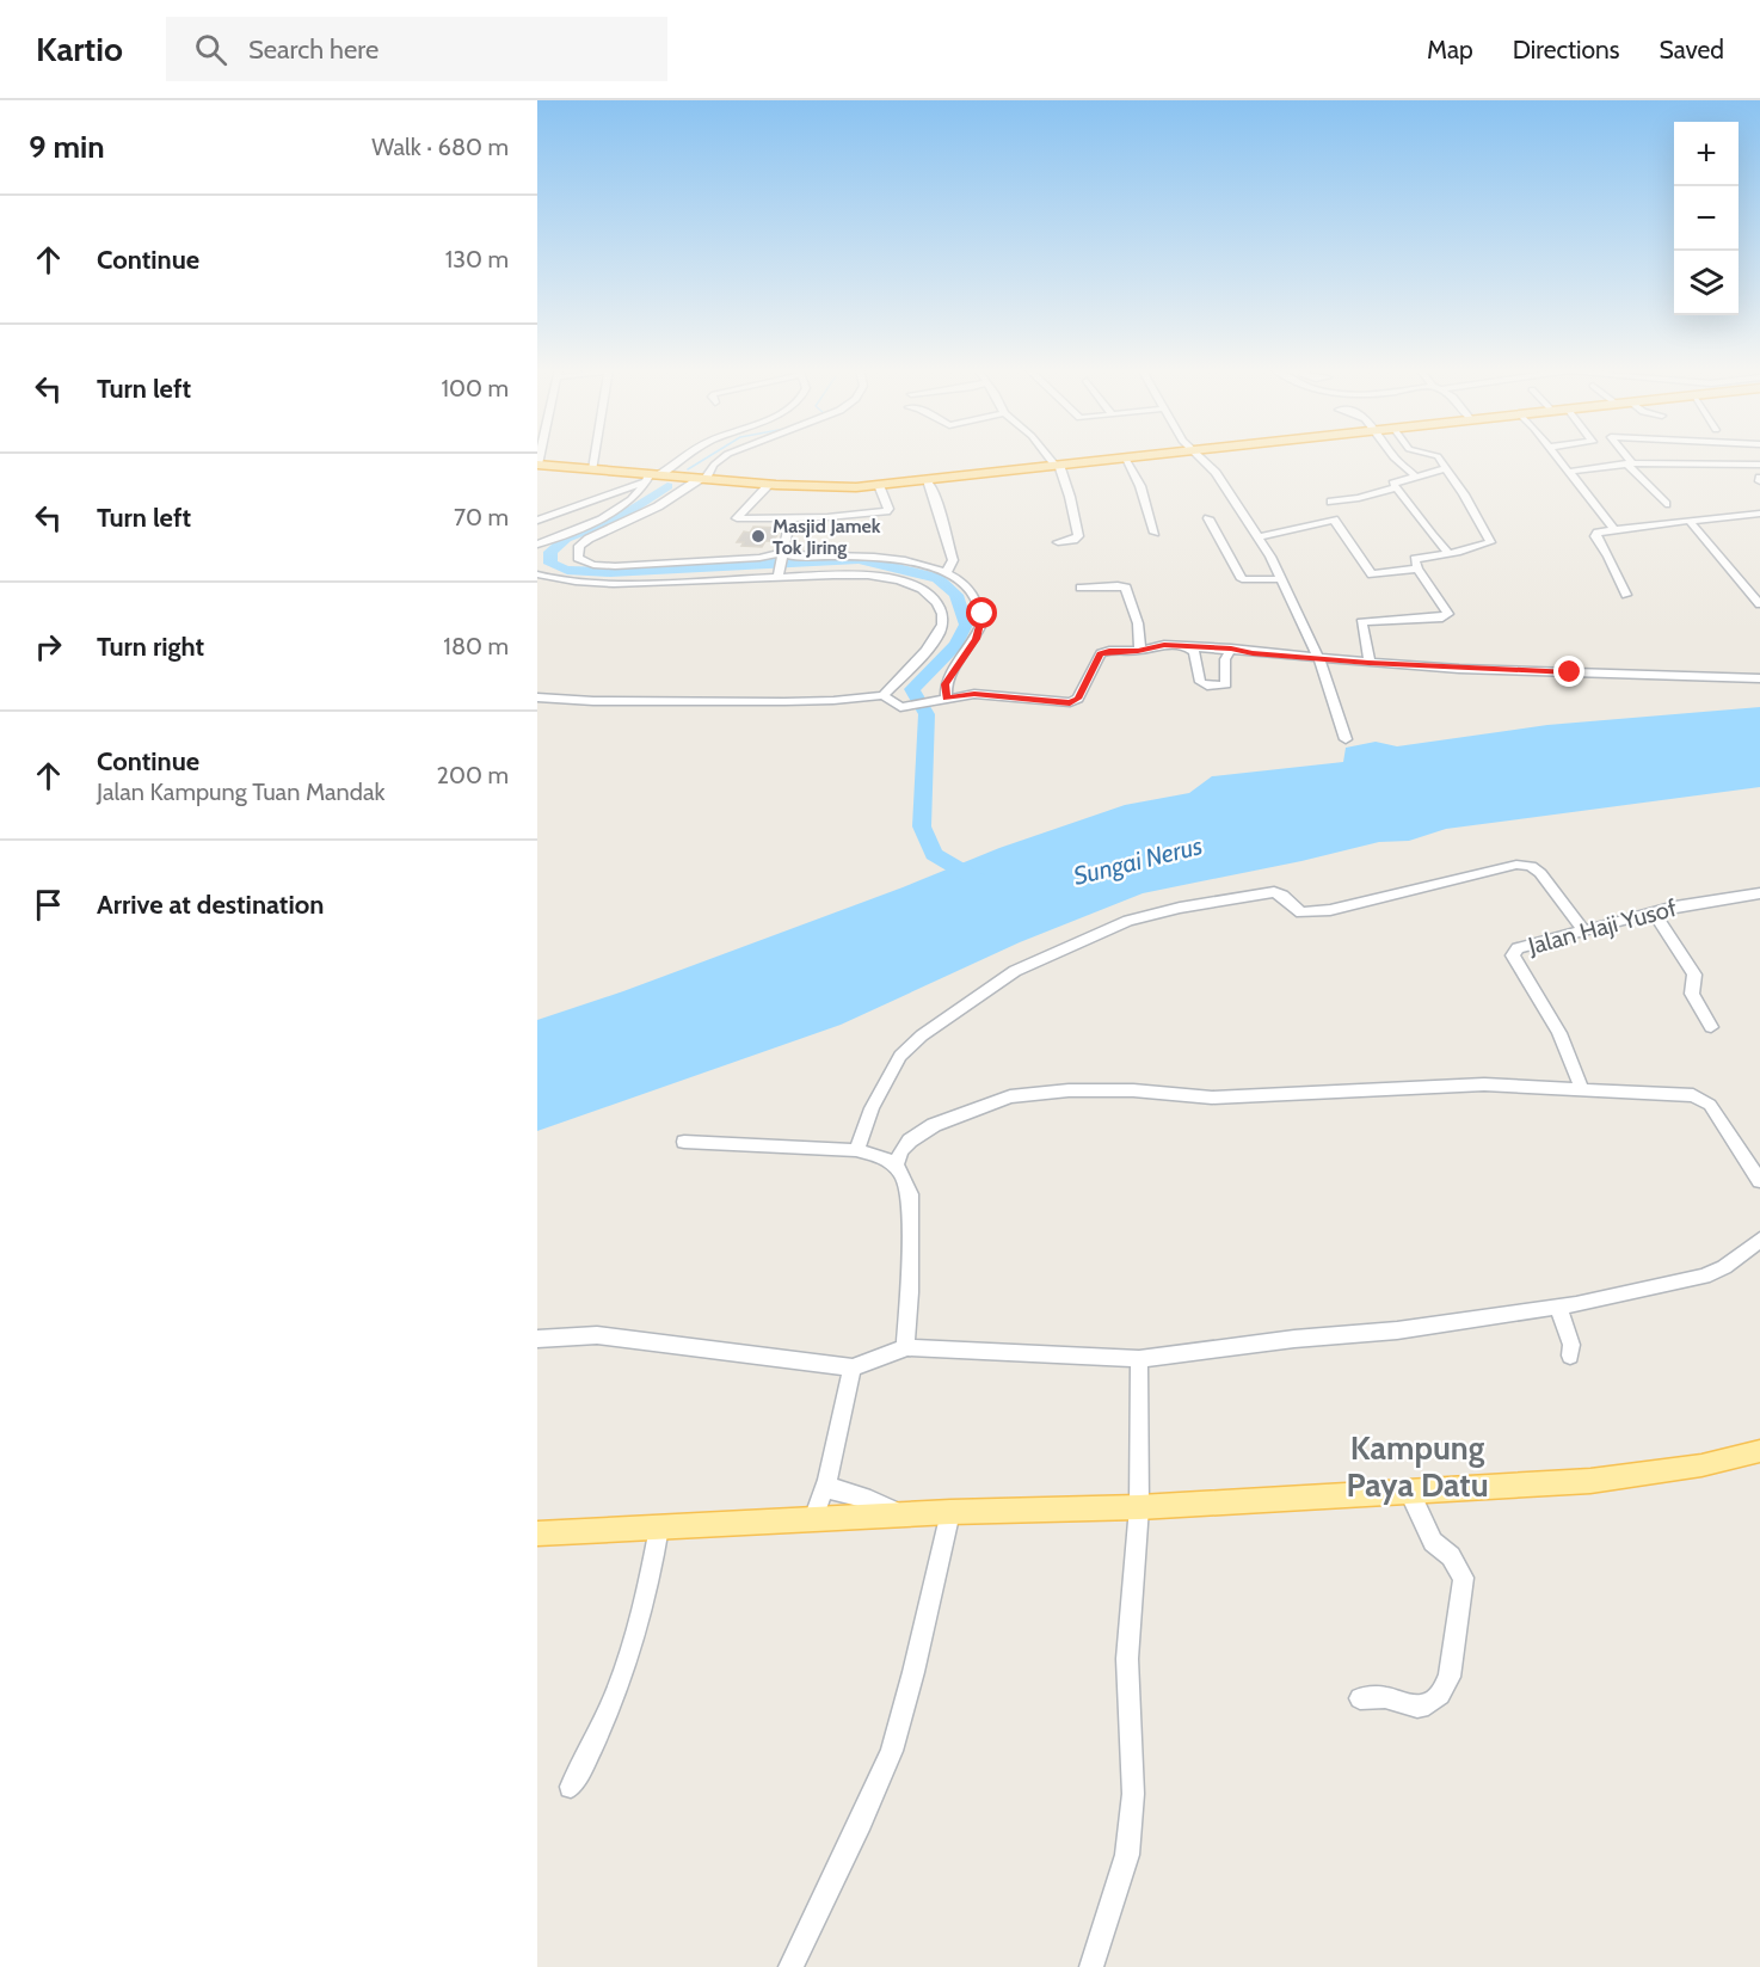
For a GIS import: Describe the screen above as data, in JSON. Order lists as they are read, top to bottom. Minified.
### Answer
{"streets":{"street":["Jalan Haji Yusof"]},"districts":["Kampung Paya Datu"],"water":["Sungai Nerus"],"places":["Masjid Jamek Tok Jiring"],"page":{"header":"Kartio","search":"Search here","nav":["Map","Directions","Saved"],"heading":["9 min","Walk · 680 m"],"map_buttons":["+","−"],"list":[["Continue","130 m"],["Turn left","100 m"],["Turn left","70 m"],["Turn right","180 m"],["Continue","Jalan Kampung Tuan Mandak","200 m"],"Arrive at destination"]}}
